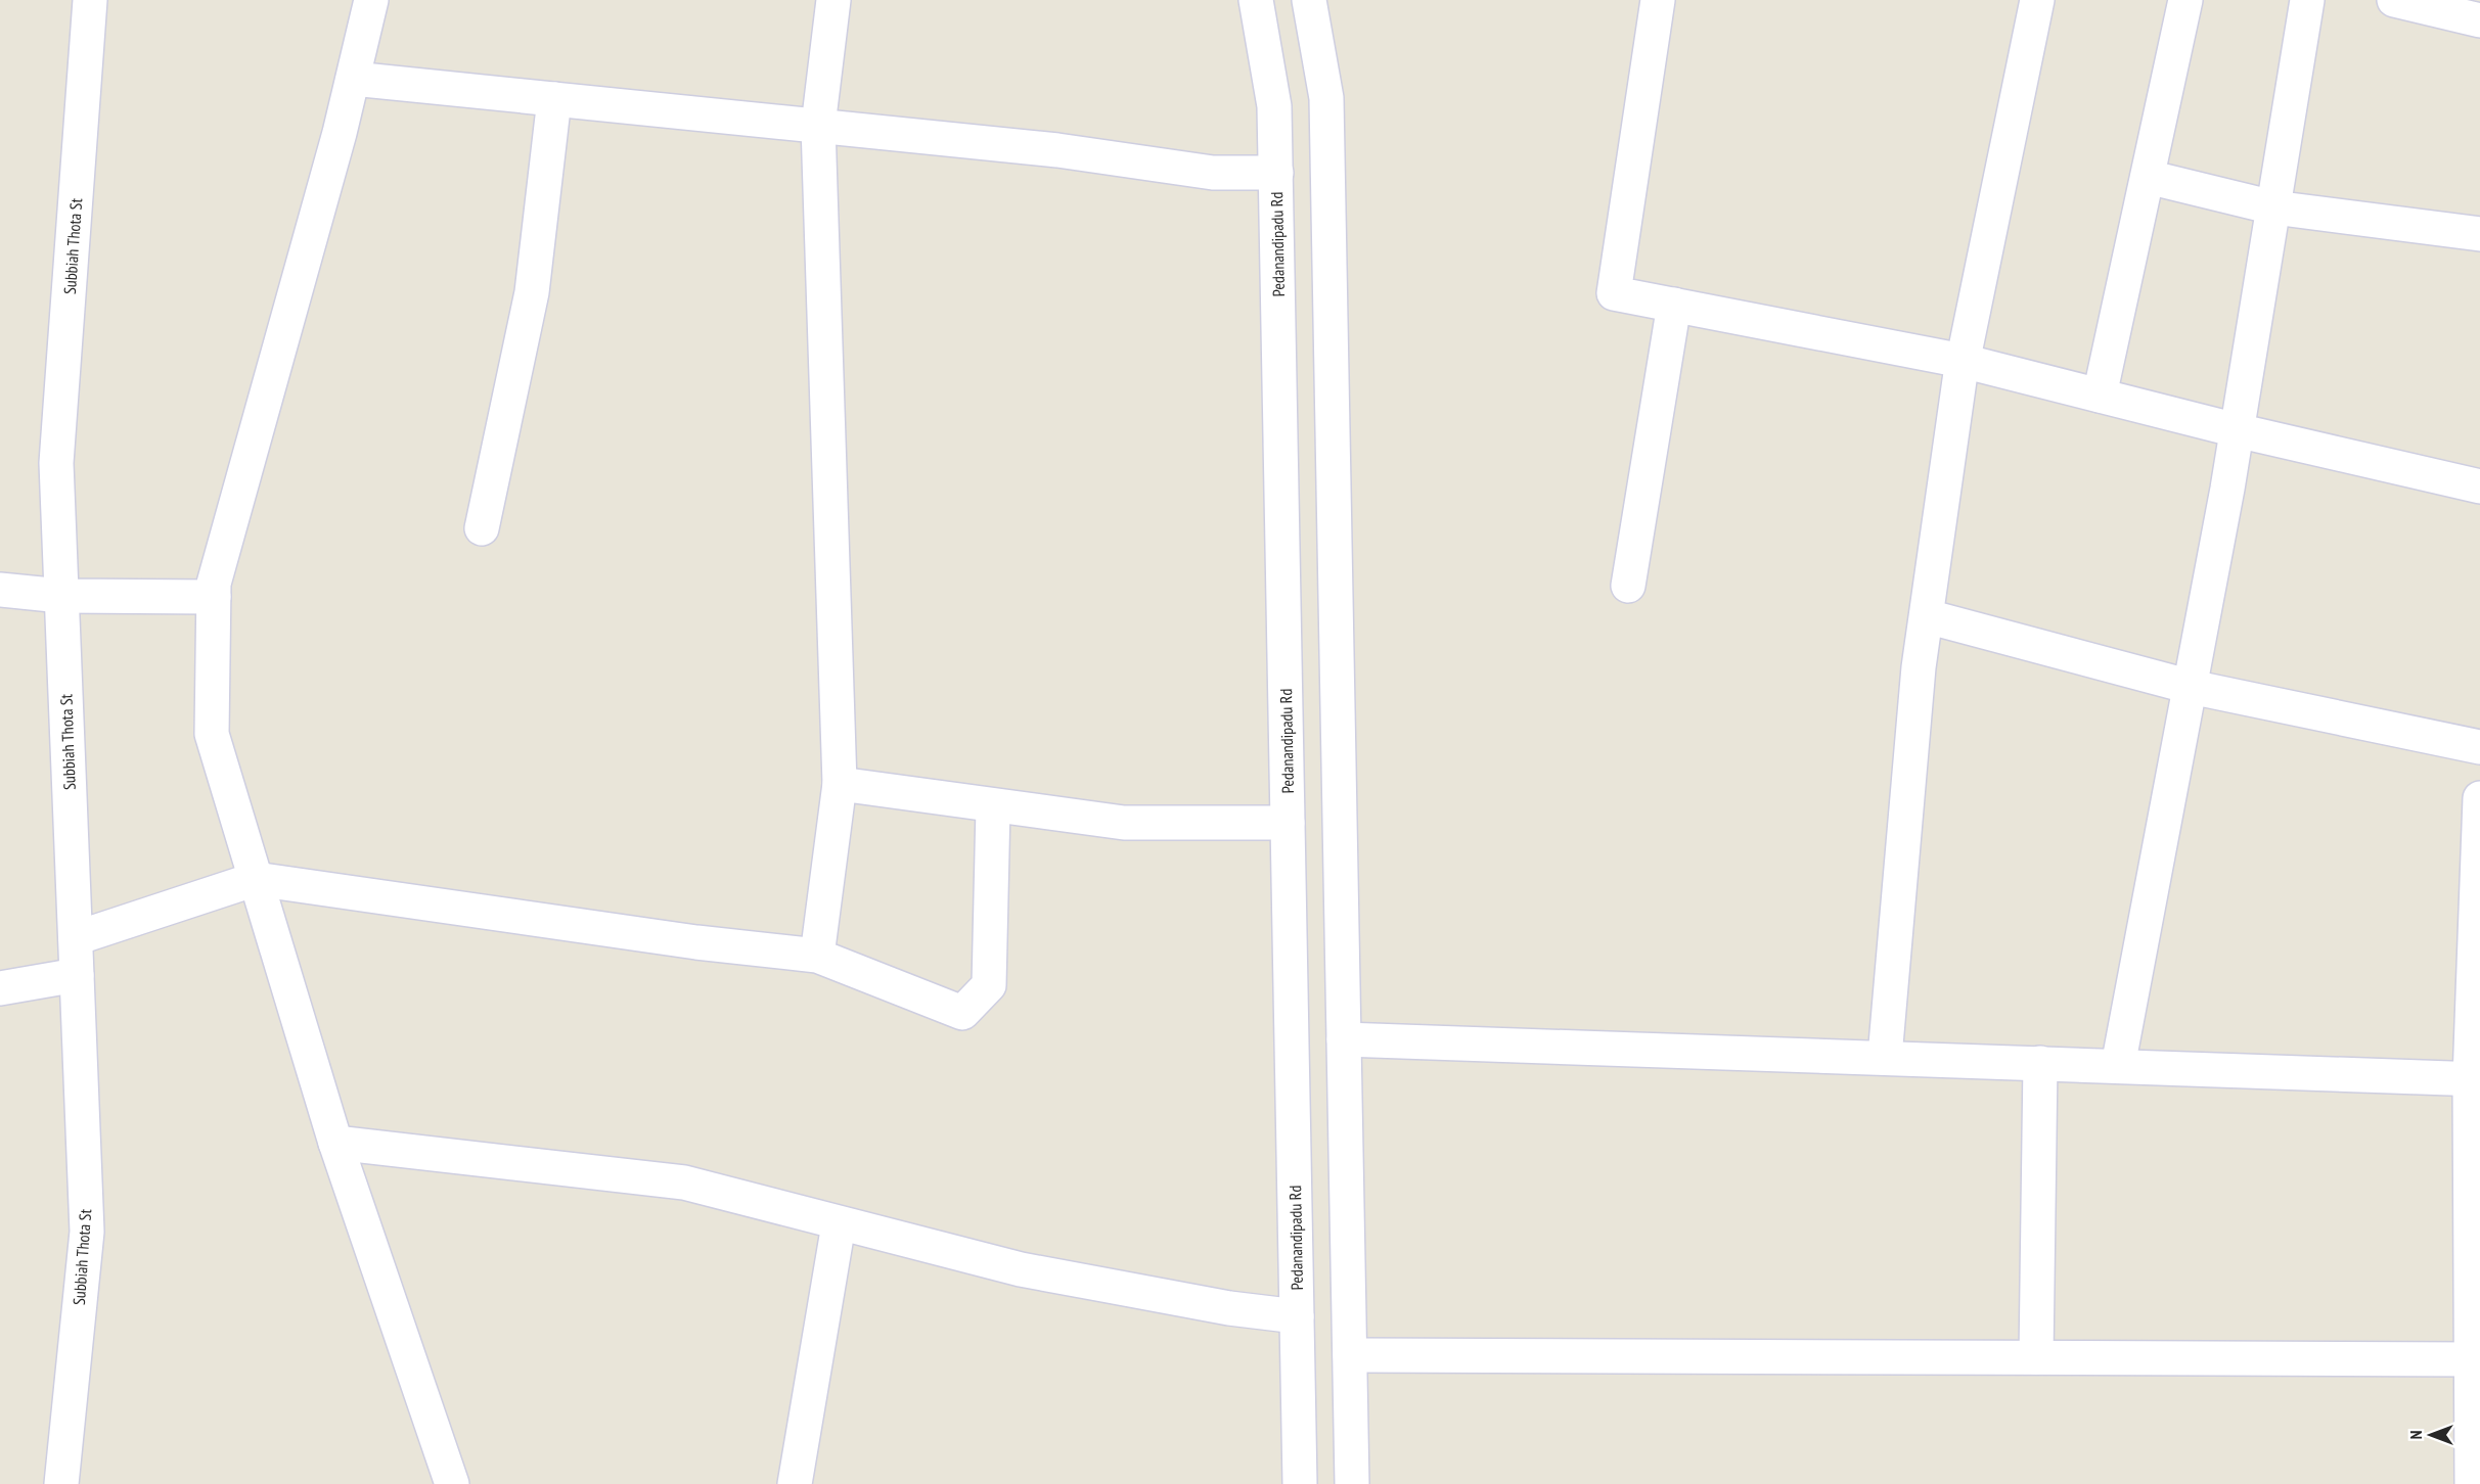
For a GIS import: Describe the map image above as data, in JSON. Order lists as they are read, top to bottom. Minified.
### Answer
{"streets":{"street":["Pedanandipadu Rd","Subbiah Thota St"]},"north":"left"}
